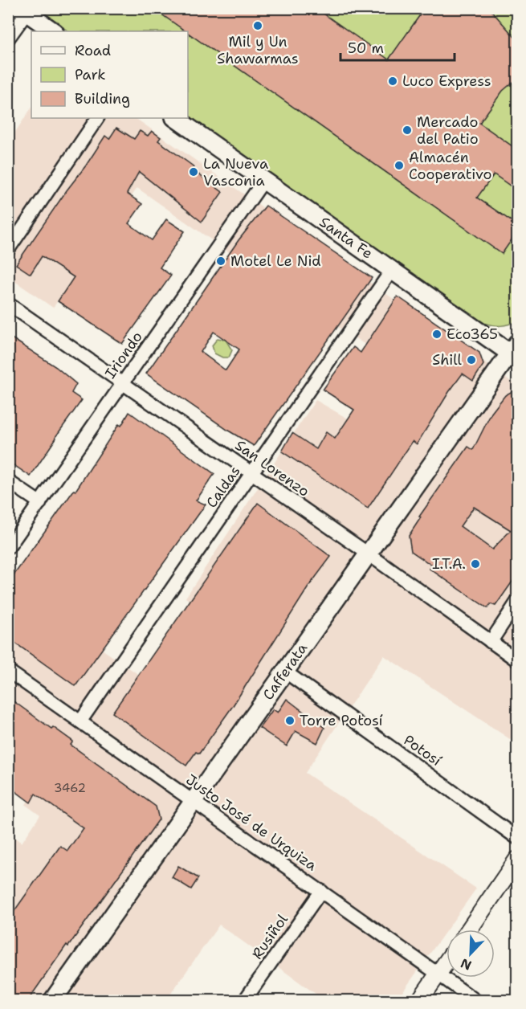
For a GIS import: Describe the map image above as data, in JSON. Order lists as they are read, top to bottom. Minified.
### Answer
{"streets":{"main road":["Santa Fe","Cafferata"],"street":["Iriondo","San Lorenzo","Caldas","Potosí","Justo José de Urquiza","Rusiñol"]},"crossings":[["Santa Fe","Iriondo"],["Santa Fe","Caldas"],["Santa Fe","Cafferata"],["Iriondo","San Lorenzo"],["San Lorenzo","Caldas"],["San Lorenzo","Cafferata"],["Caldas","Justo José de Urquiza"],["Cafferata","Potosí"],["Cafferata","Justo José de Urquiza"],["Justo José de Urquiza","Rusiñol"]],"places":["Mil y Un Shawarmas","Luco Express","Mercado del Patio","Almacén Cooperativo","La Nueva Vasconia","Motel Le Nid","Eco365","Shill","I.T.A.","Torre Potosí"],"house_numbers":["3462"],"legend":["Road","Park","Building"],"scale_bar":"50 m","north":"bottom left"}
